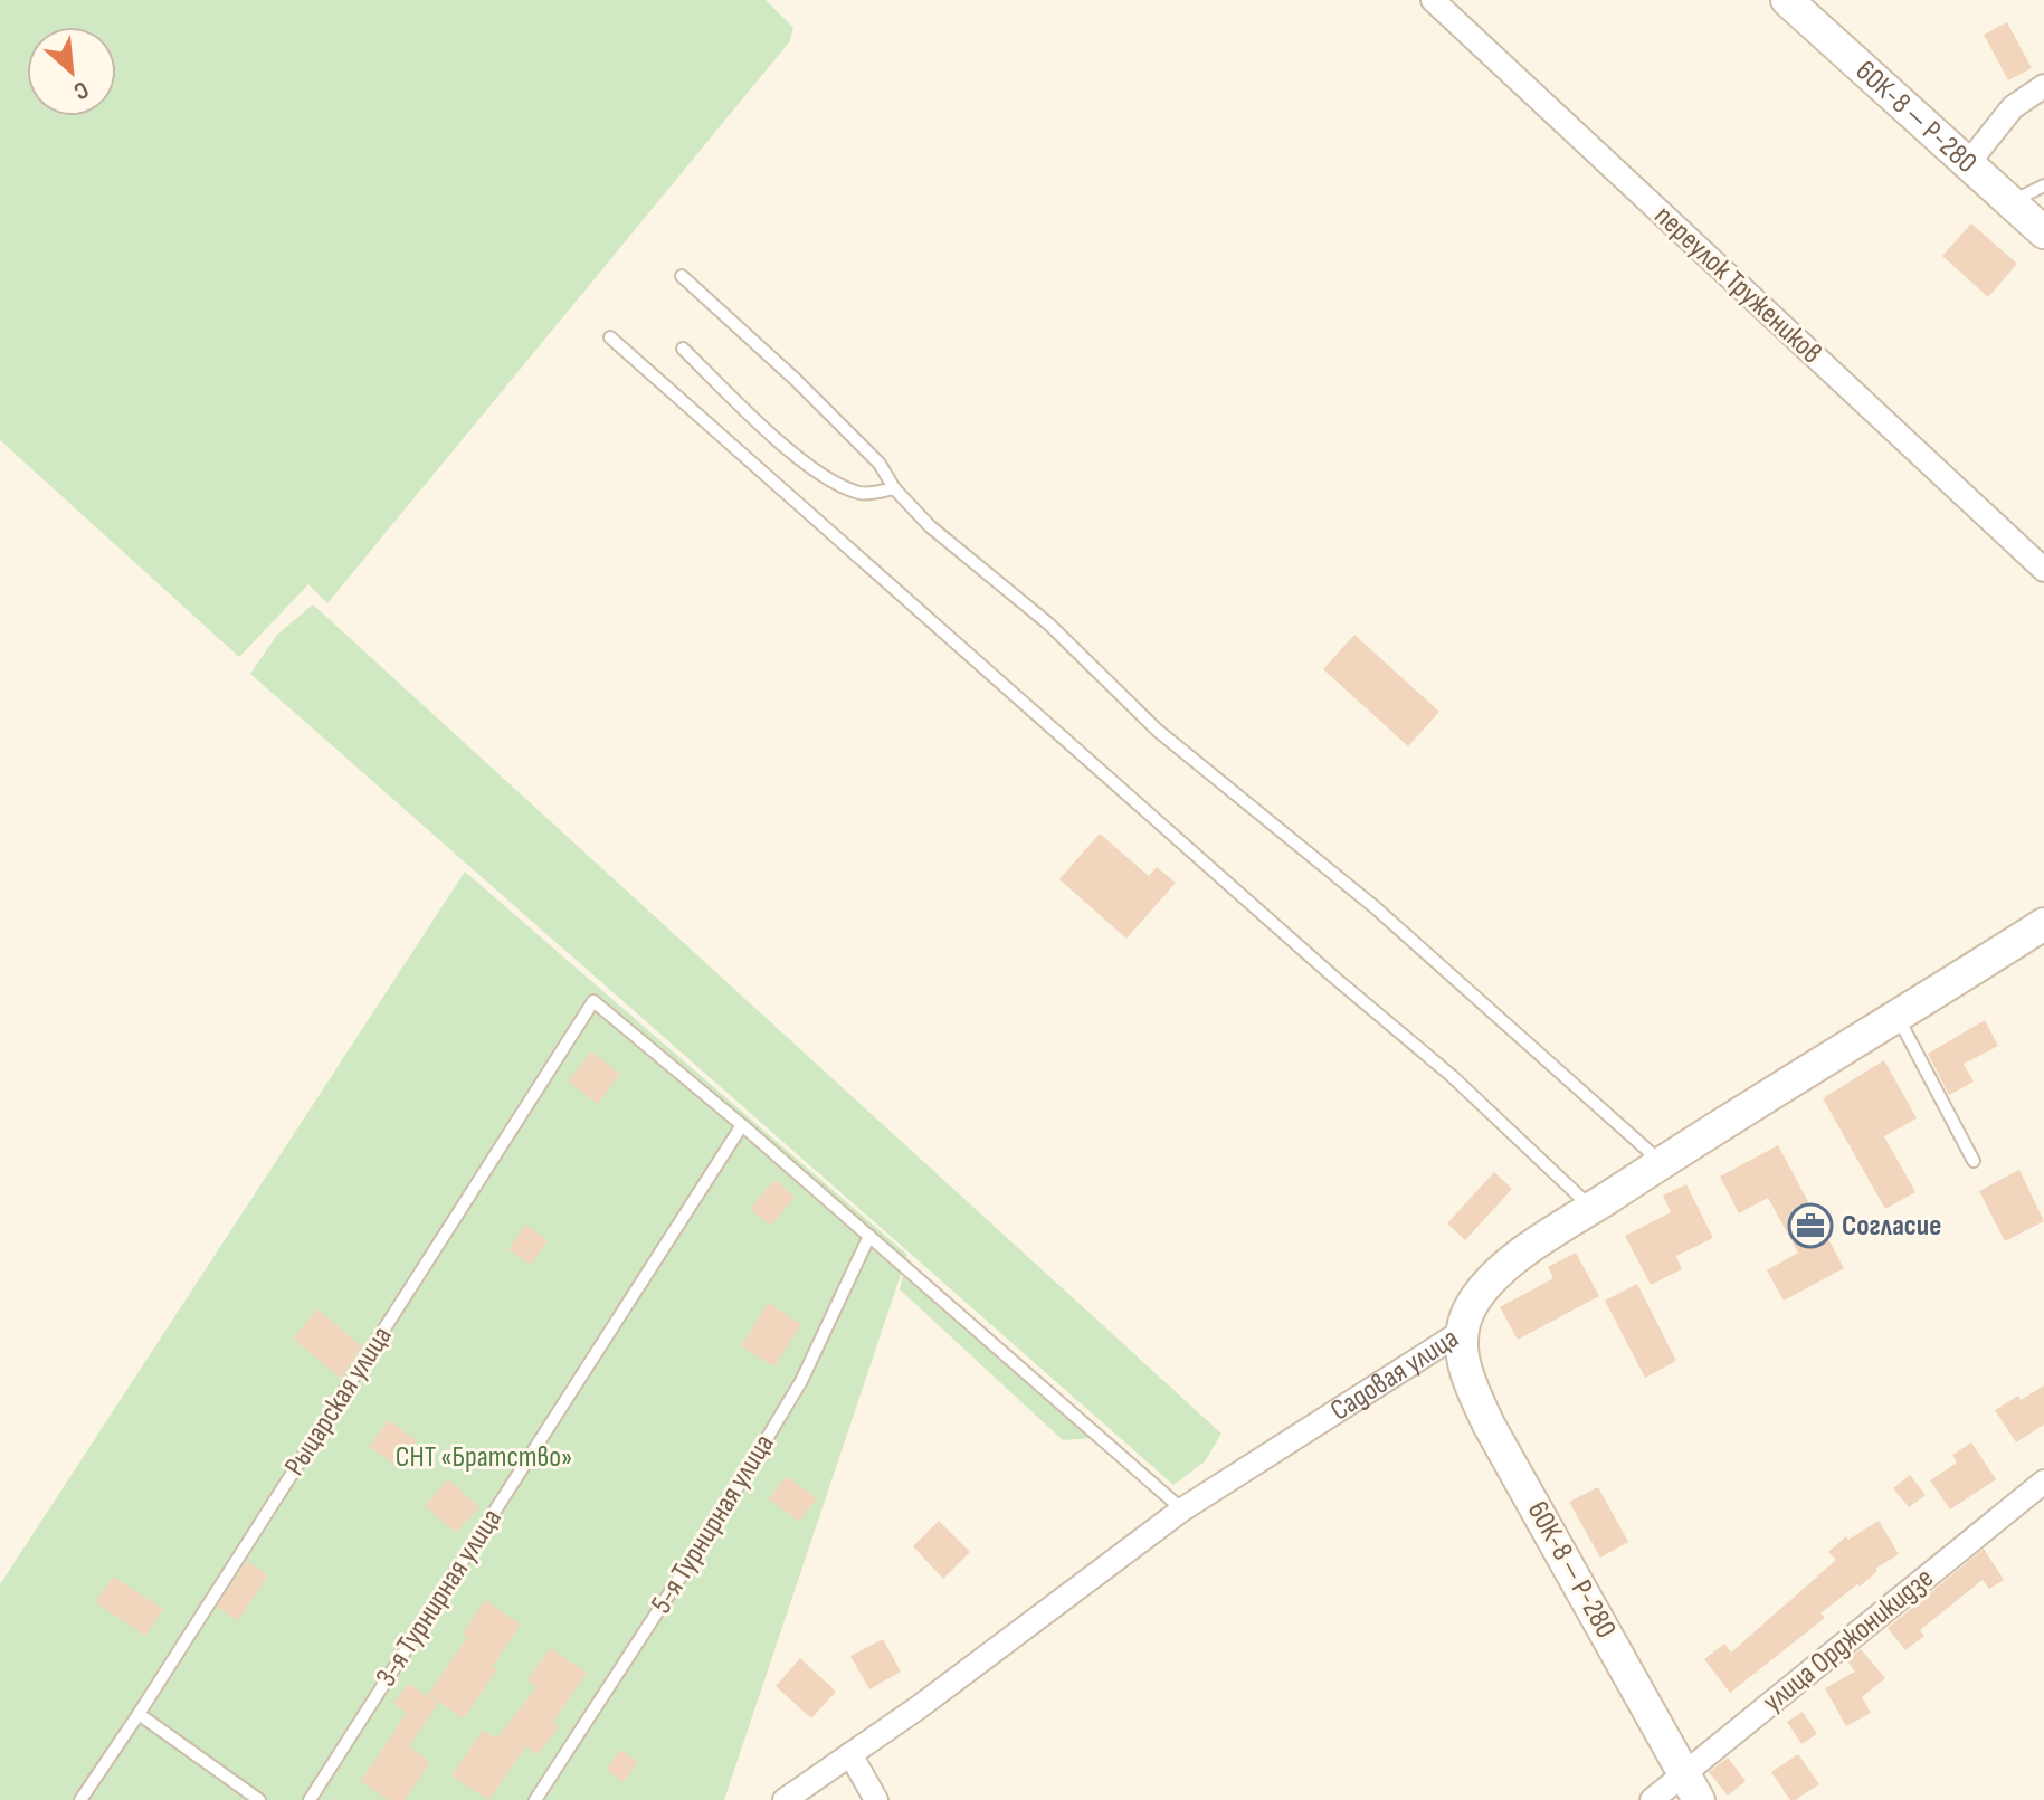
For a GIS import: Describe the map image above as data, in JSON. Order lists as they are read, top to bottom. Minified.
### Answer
{"streets":{"street":["60К-8 — Р-280","переулок Тружеников","Садовая улица","улица Орджоникидзе"],"lane":["Рыцарская улица","5-я Турнирная улица","3-я Турнирная улица"]},"crossings":[["60К-8 — Р-280","Садовая улица"],["60К-8 — Р-280","улица Орджоникидзе"],["Рыцарская улица","3-я Турнирная улица"]],"parks":["СНТ «Братство»"],"places":{"office":["Согласие"]},"north":"bottom right"}
